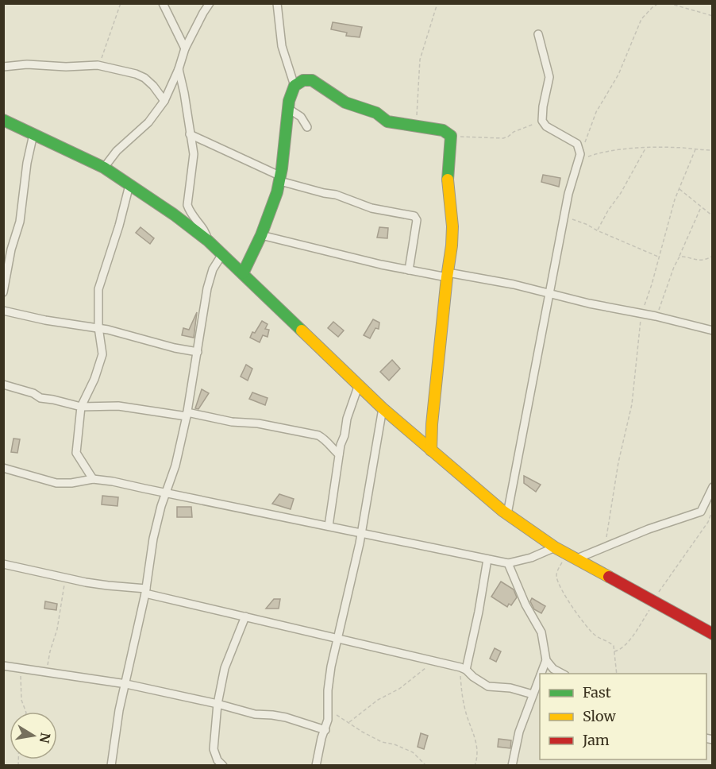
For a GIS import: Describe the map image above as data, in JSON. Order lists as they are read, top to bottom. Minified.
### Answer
{"legend":["Fast","Slow","Jam"],"north":"right"}
